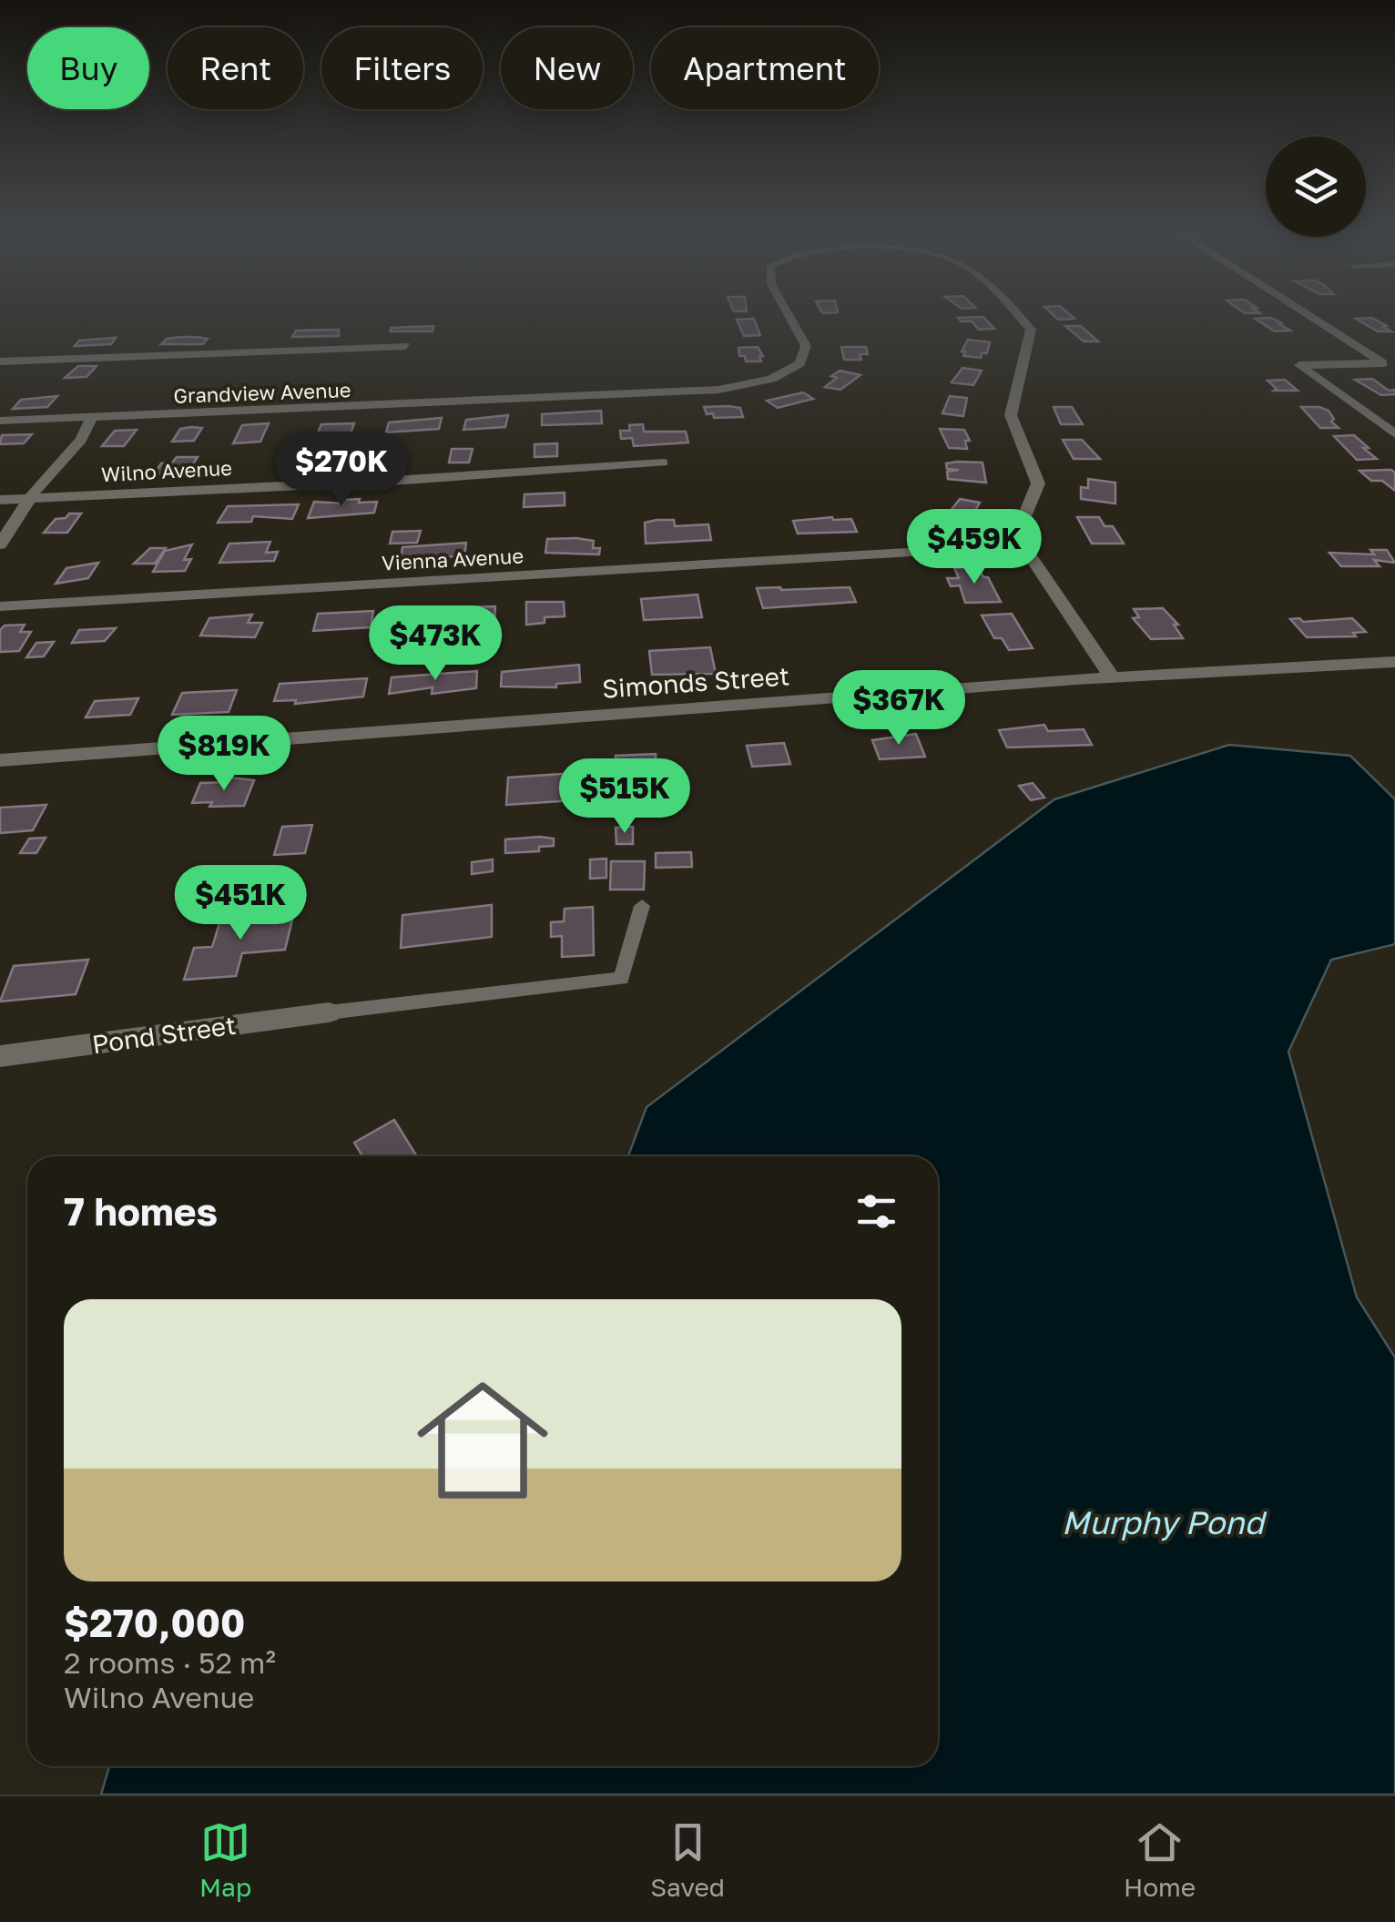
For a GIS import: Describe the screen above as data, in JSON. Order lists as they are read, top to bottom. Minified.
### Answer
{"streets":{"street":["Grandview Avenue","Wilno Avenue","Vienna Avenue","Simonds Street","Pond Street"]},"crossings":[["Grandview Avenue","Simonds Street"]],"water":["Murphy Pond"],"page":{"chip":["Buy","Rent","Filters","New","Apartment"],"price":["$270K","$459K","$473K","$367K","$819K","$515K","$451K"],"heading":"7 homes","list":[{"name":"$270,000","note":"2 rooms · 52 m² · Wilno Avenue"}],"tabs":["Map","Saved","Home"]}}
